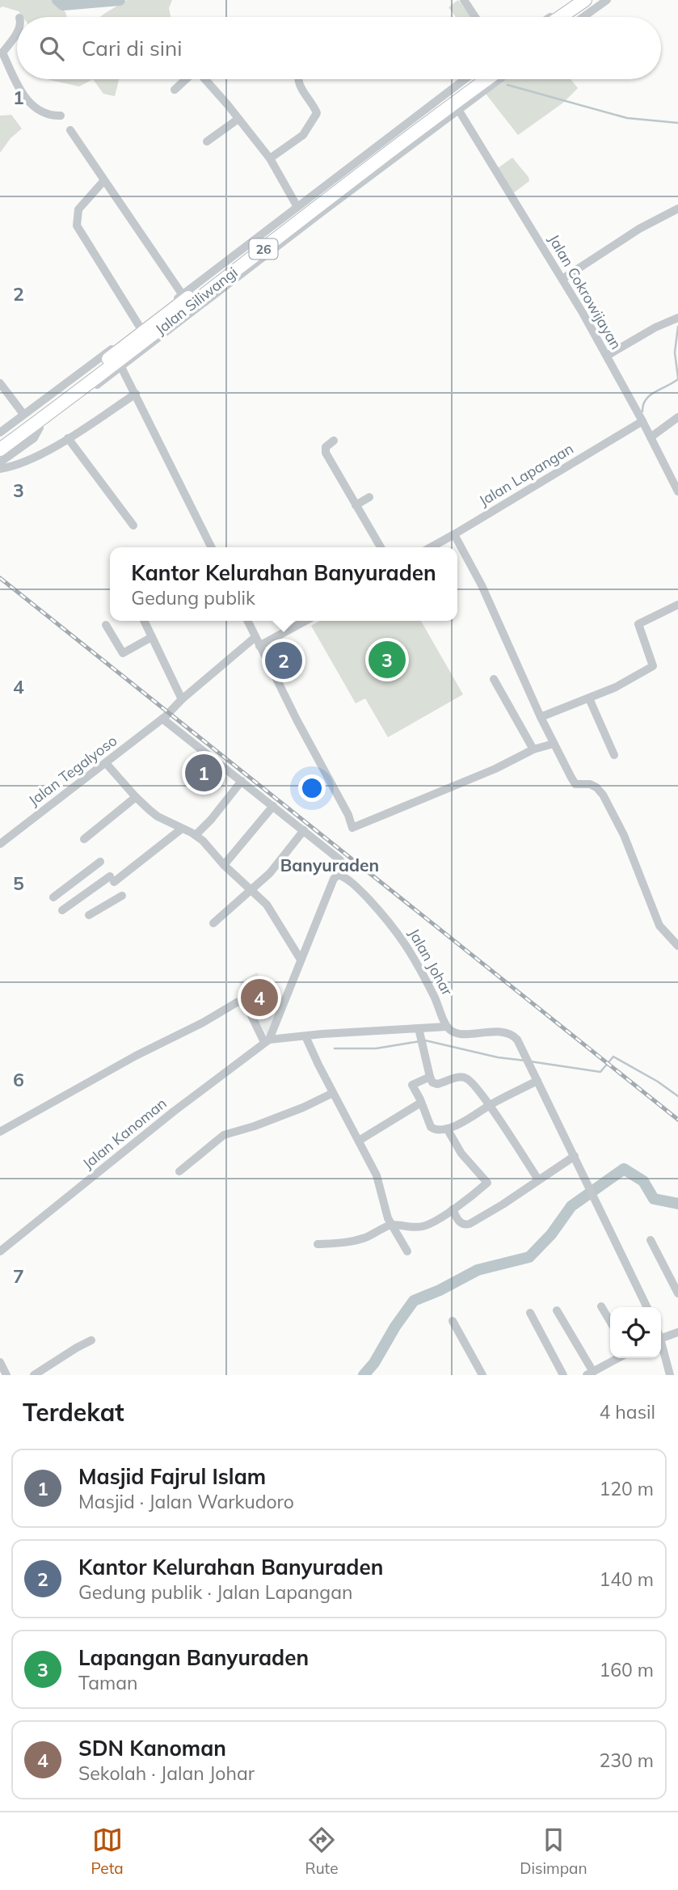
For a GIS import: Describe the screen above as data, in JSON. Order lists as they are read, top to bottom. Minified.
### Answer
{"streets":{"highway":["26","Jalan Siliwangi"],"street":["Jalan Cokrowijayan","Jalan Lapangan","Jalan Tegalyoso","Jalan Johar","Jalan Kanoman"]},"crossings":[["Jalan Cokrowijayan","Jalan Lapangan"]],"districts":["Banyuraden"],"page":{"search":"Cari di sini","popup":["Kantor Kelurahan Banyuraden","Gedung publik"],"pins":["3","2","1","4"],"heading":["Terdekat","4 hasil"],"list":[{"mark":"1","name":"Masjid Fajrul Islam","note":"Masjid · Jalan Warkudoro","value":"120 m"},{"mark":"2","name":"Kantor Kelurahan Banyuraden","note":"Gedung publik · Jalan Lapangan","value":"140 m"},{"mark":"3","name":"Lapangan Banyuraden","note":"Taman","value":"160 m"},{"mark":"4","name":"SDN Kanoman","note":"Sekolah · Jalan Johar","value":"230 m"}],"nav":["Peta","Rute","Disimpan"]},"grid":{"rows":["1","2","3","4","5","6","7"]}}
